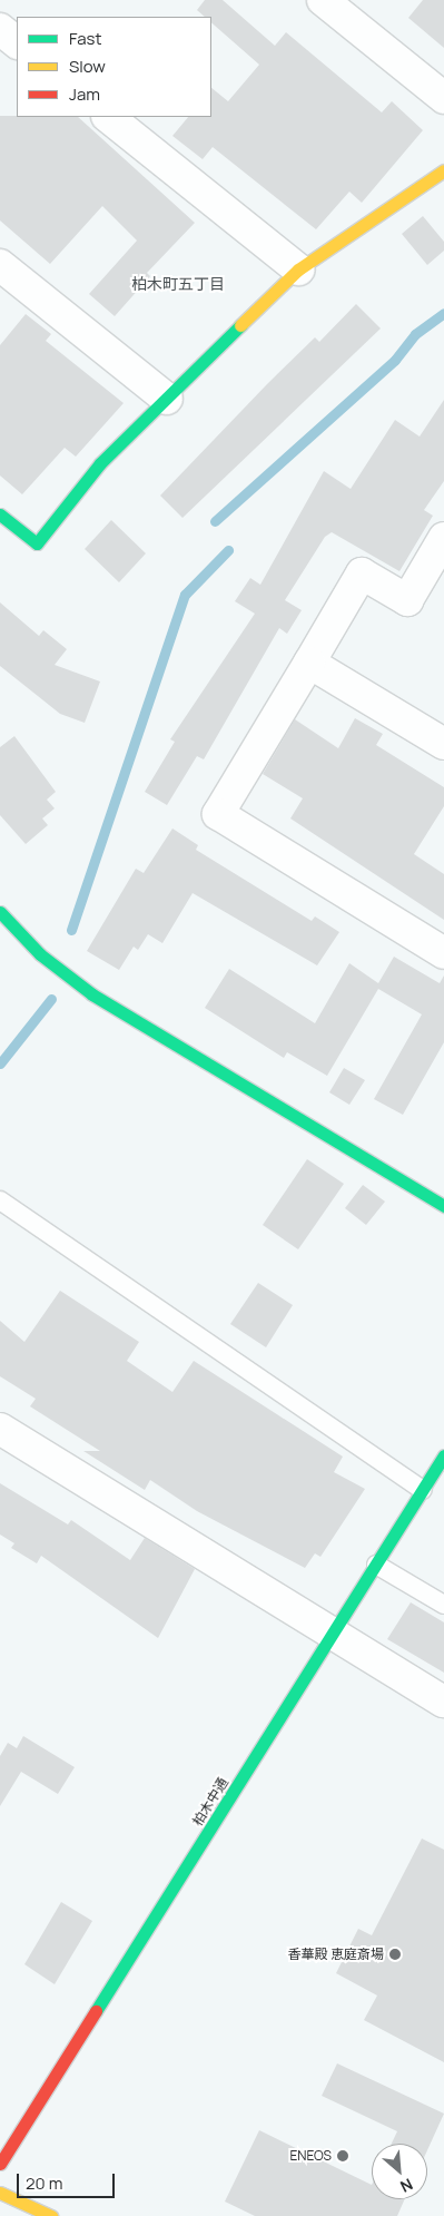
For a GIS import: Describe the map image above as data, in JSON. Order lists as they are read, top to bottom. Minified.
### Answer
{"streets":{"street":["柏木中通"]},"districts":["柏木町五丁目"],"places":["香華殿 恵庭斎場","ENEOS"],"legend":["Fast","Slow","Jam"],"scale_bar":"20 m","north":"bottom right"}
